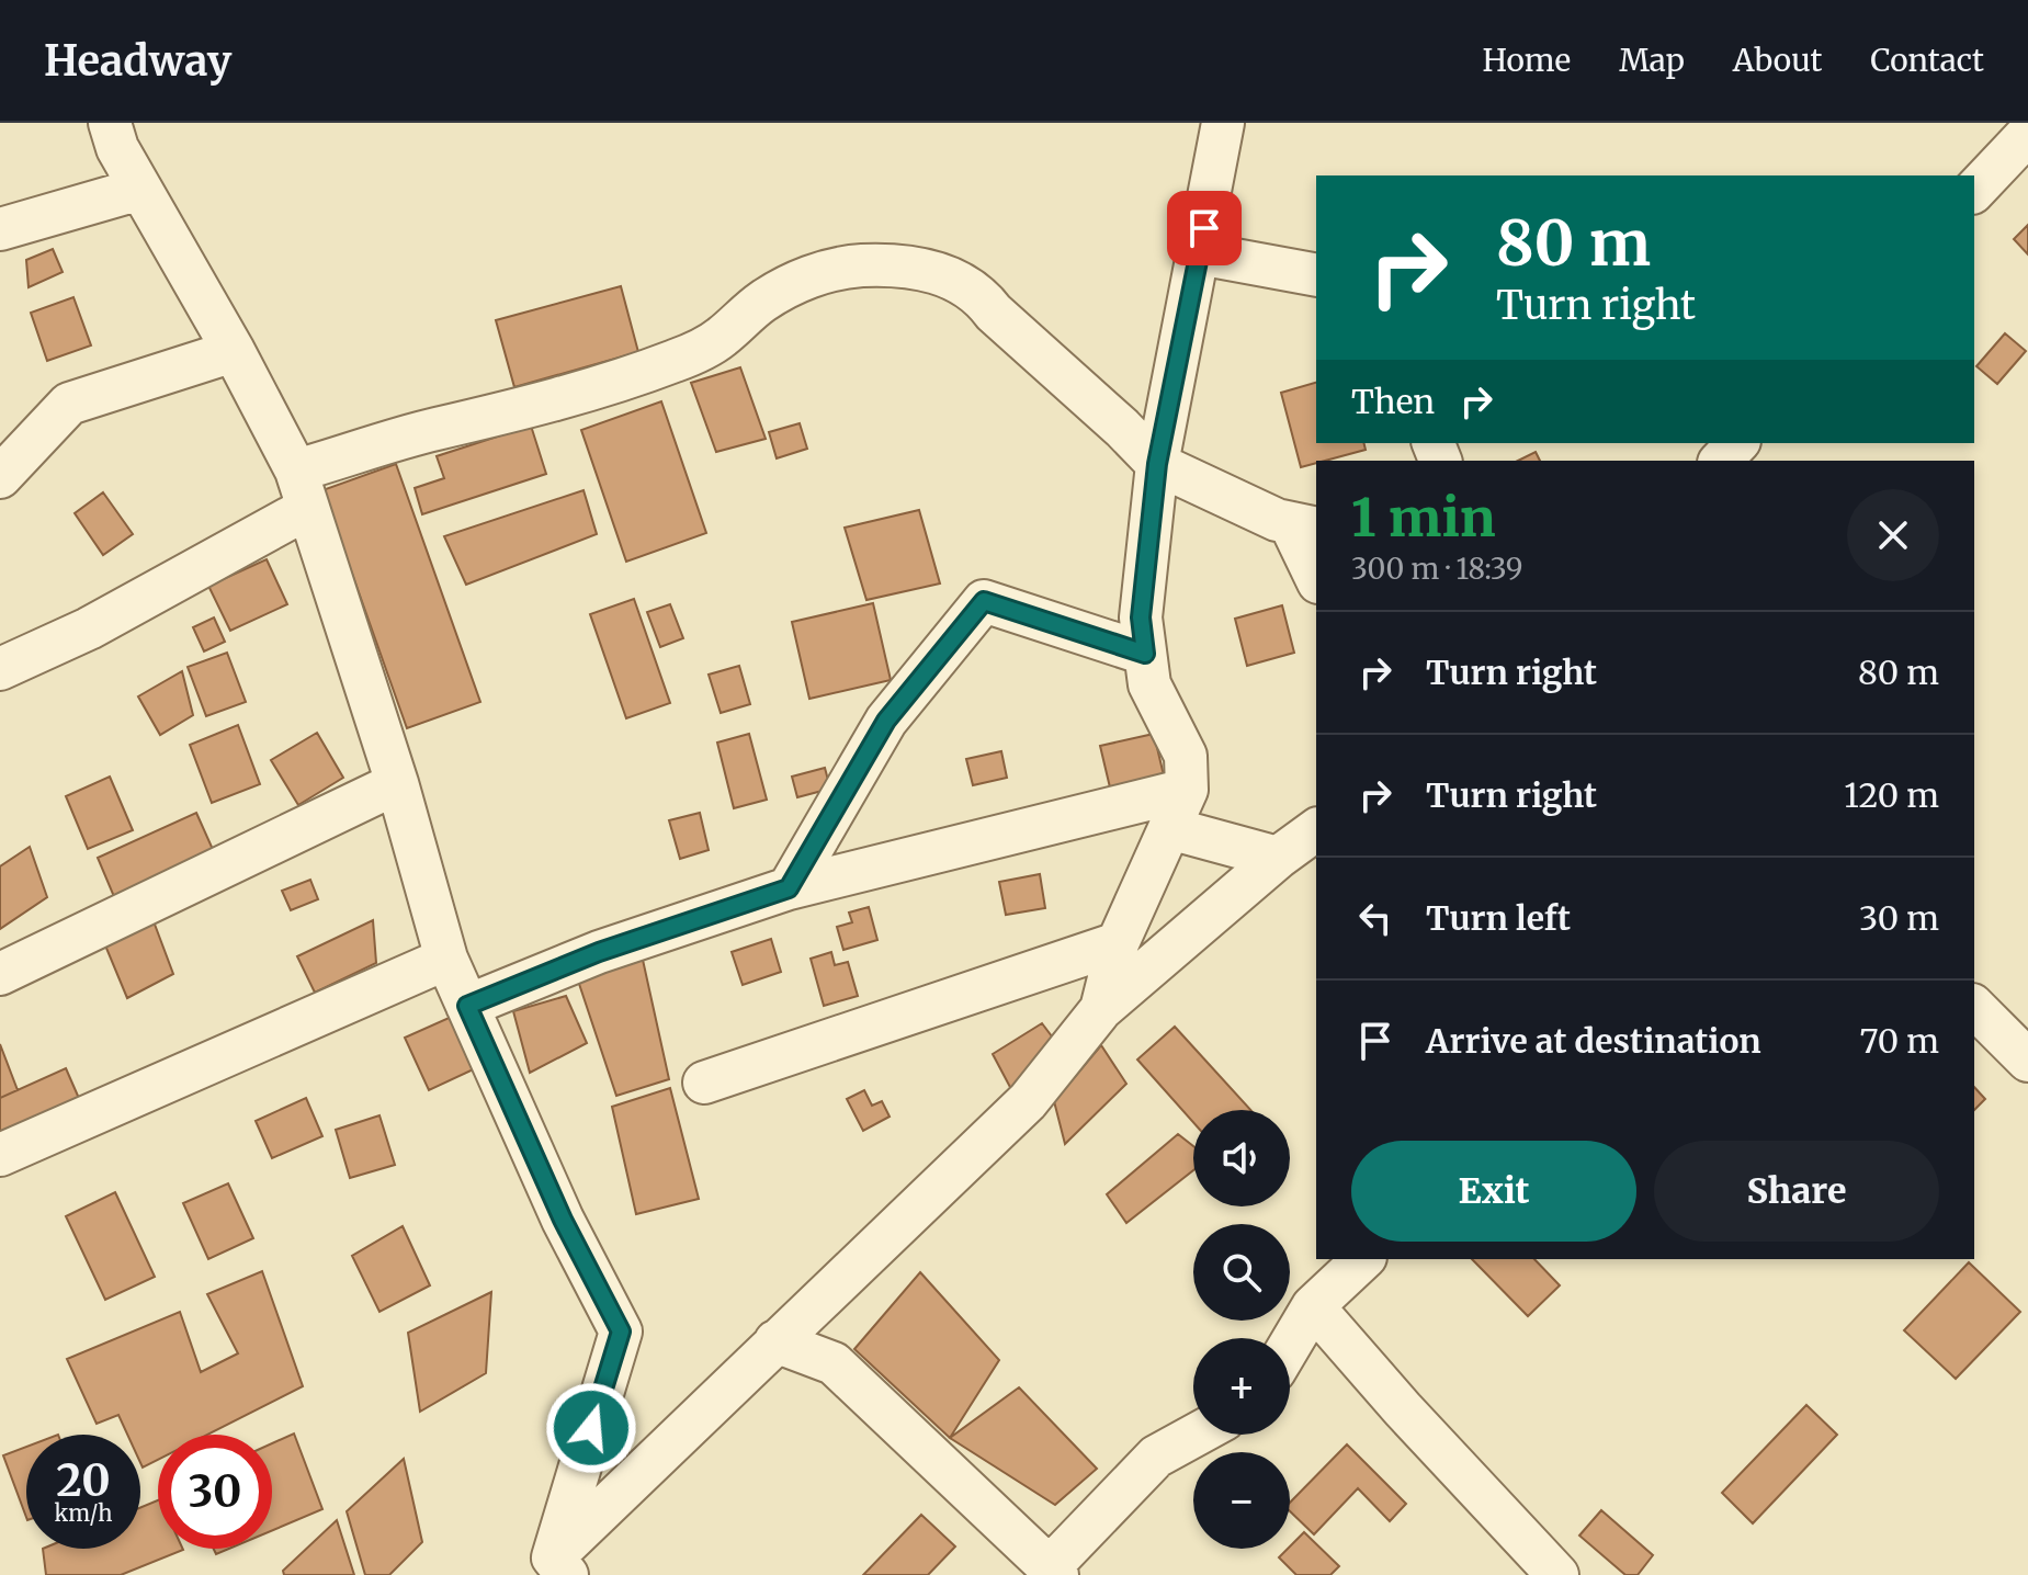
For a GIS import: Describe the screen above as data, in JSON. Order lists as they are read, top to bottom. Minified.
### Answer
{"page":{"header":"Headway","nav":["Home","Map","About","Contact"],"turn":["80 m","Turn right"],"then":"Then","heading":["1 min","300 m · 18:39"],"list":[{"name":"Turn right","value":"80 m"},{"name":"Turn right","value":"120 m"},{"name":"Turn left","value":"30 m"},{"name":"Arrive at destination","value":"70 m"}],"map_buttons":["+","−"],"buttons":["Exit","Share"],"speed":"20 km/h","limit":"30"}}
